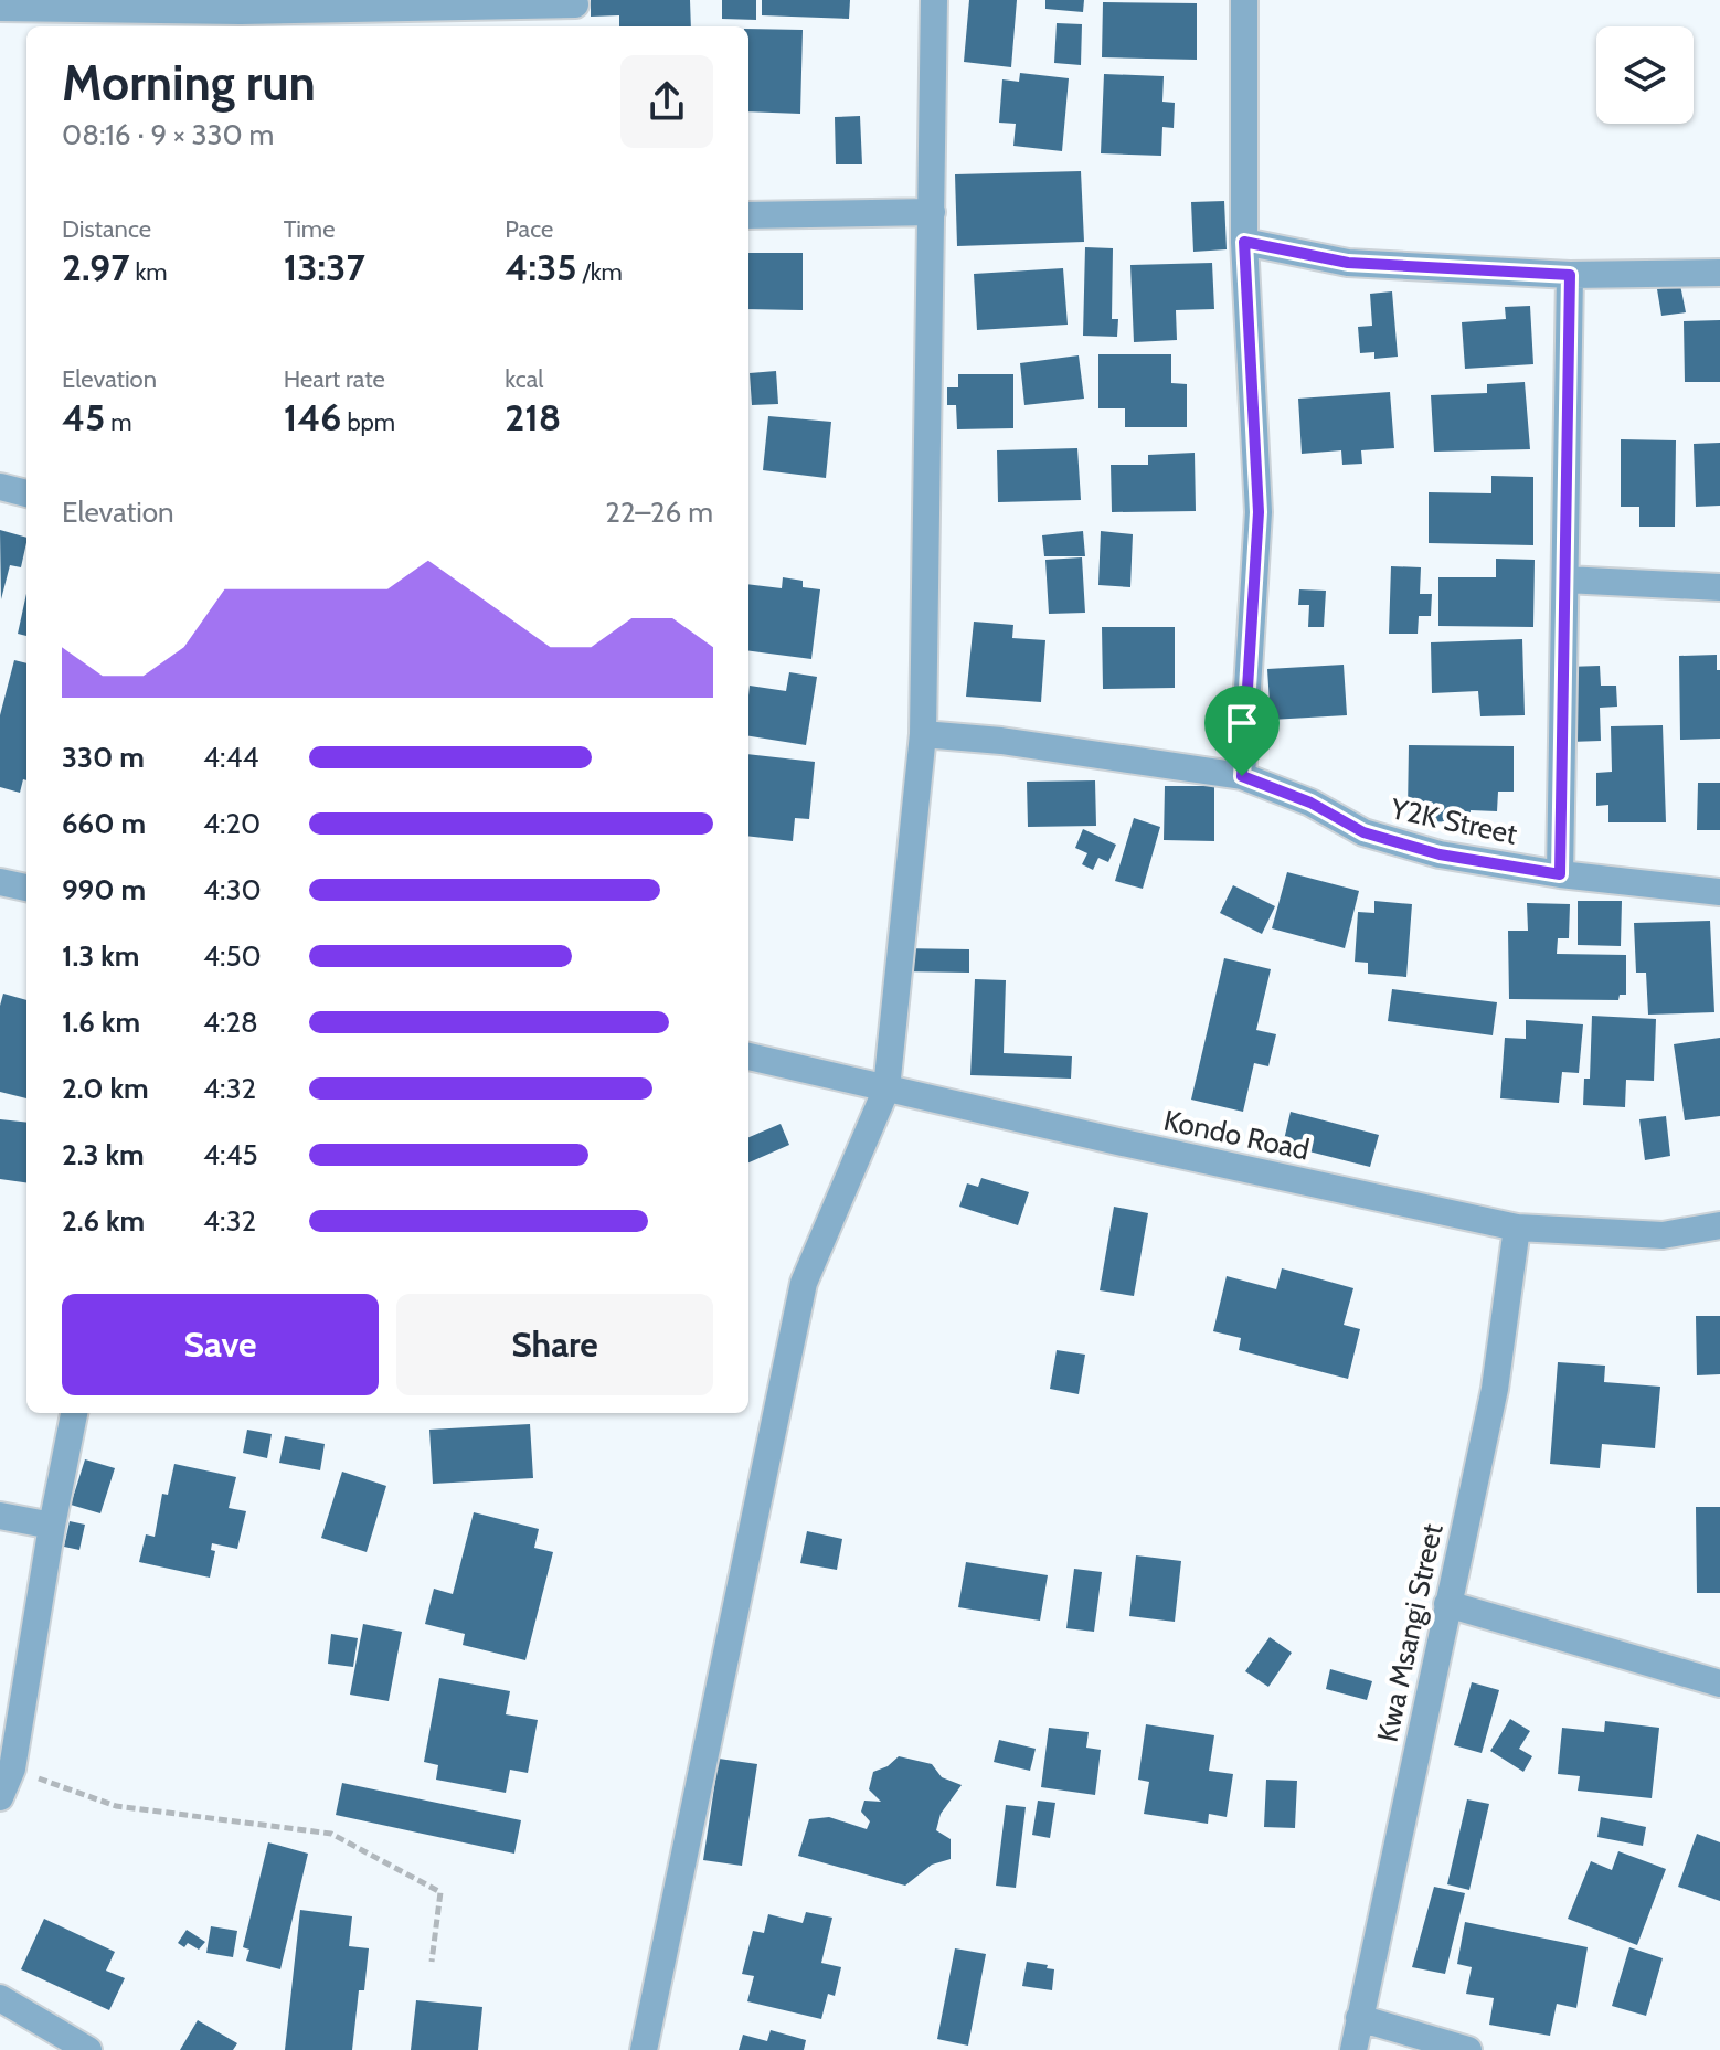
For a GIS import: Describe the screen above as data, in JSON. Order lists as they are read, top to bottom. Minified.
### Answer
{"streets":{"street":["Y2K Street","Kondo Road","Kwa Msangi Street"]},"crossings":[["Kondo Road","Kwa Msangi Street"]],"page":{"heading":["Morning run","08:16 · 9 × 330 m"],"stats":[["Distance","2.97 km"],["Time","13:37"],["Pace","4:35 /km"],["Elevation","45 m"],["Heart rate","146 bpm"],["kcal","218"]],"chart":["Elevation","22–26 m"],"list":[{"name":"330 m","note":"4:44"},{"name":"660 m","note":"4:20"},{"name":"990 m","note":"4:30"},{"name":"1.3 km","note":"4:50"},{"name":"1.6 km","note":"4:28"},{"name":"2.0 km","note":"4:32"},{"name":"2.3 km","note":"4:45"},{"name":"2.6 km","note":"4:32"}],"buttons":["Save","Share"]}}
